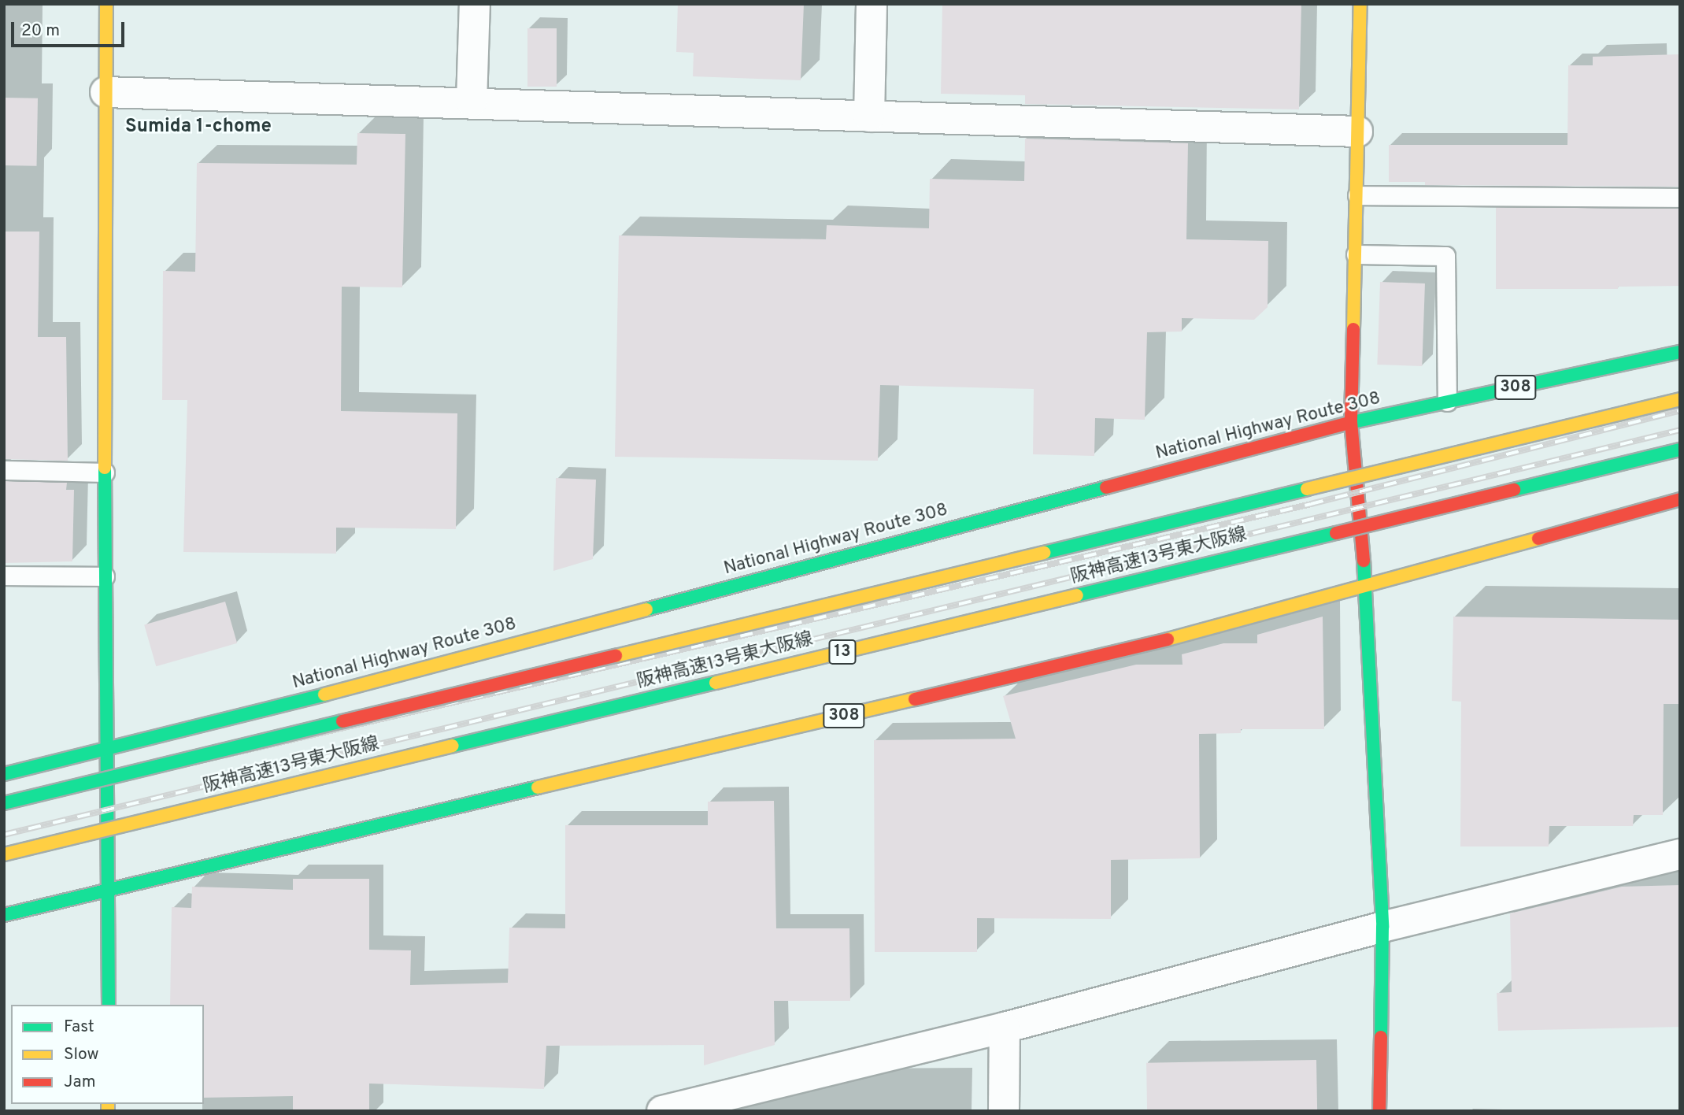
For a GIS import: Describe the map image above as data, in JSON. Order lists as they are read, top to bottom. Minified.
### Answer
{"streets":{"main road":["308","National Highway Route 308","阪神高速13号東大阪線","13"]},"districts":["Sumida 1-chome"],"legend":["Fast","Slow","Jam"],"scale_bar":"20 m"}
